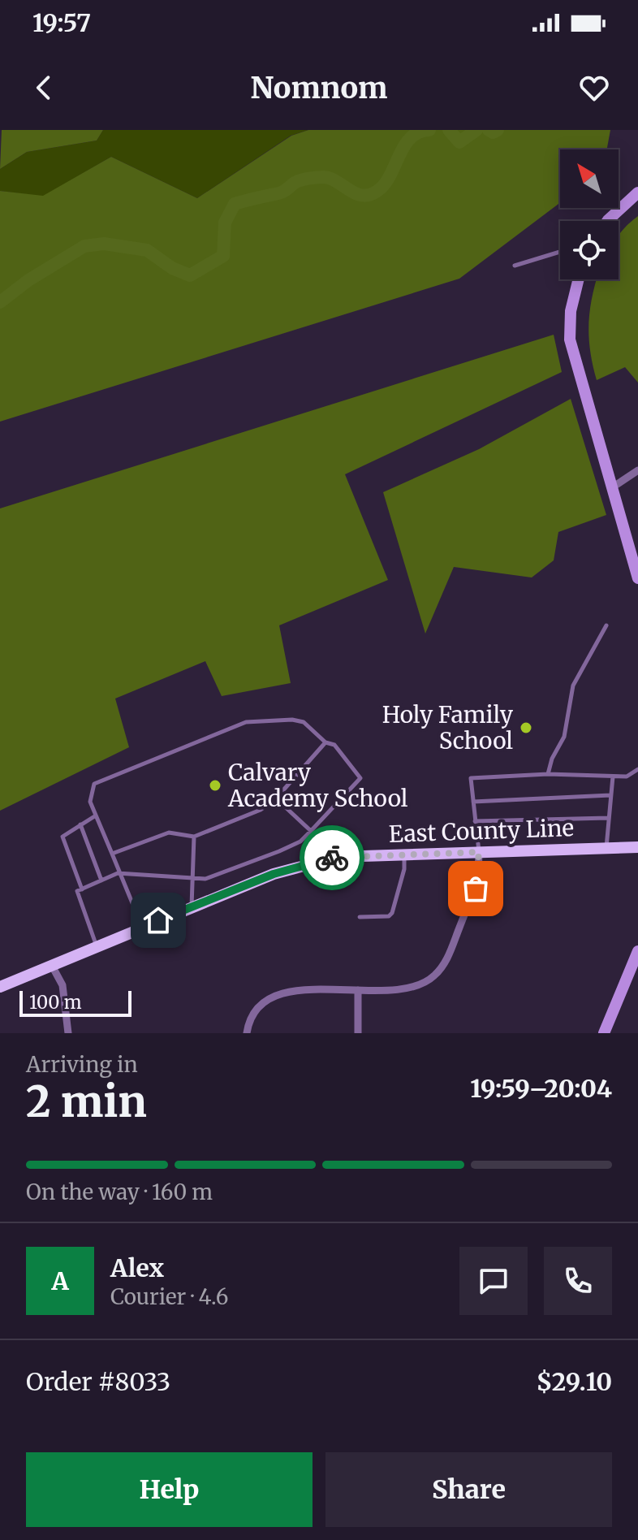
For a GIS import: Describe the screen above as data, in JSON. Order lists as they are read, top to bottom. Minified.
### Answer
{"streets":{"main road":["East County Line"]},"places":["Holy Family School","Calvary Academy School"],"scale_bar":"100 m","north":"top left","page":{"status":"19:57","header":"Nomnom","scale":"100 m","heading":["2 min","Arriving in","19:59–20:04"],"panel":["Alex","Courier · 4.6","Order #8033","$29.10"],"bar":"On the way · 160 m","round":"A","buttons":["Help","Share"]}}
